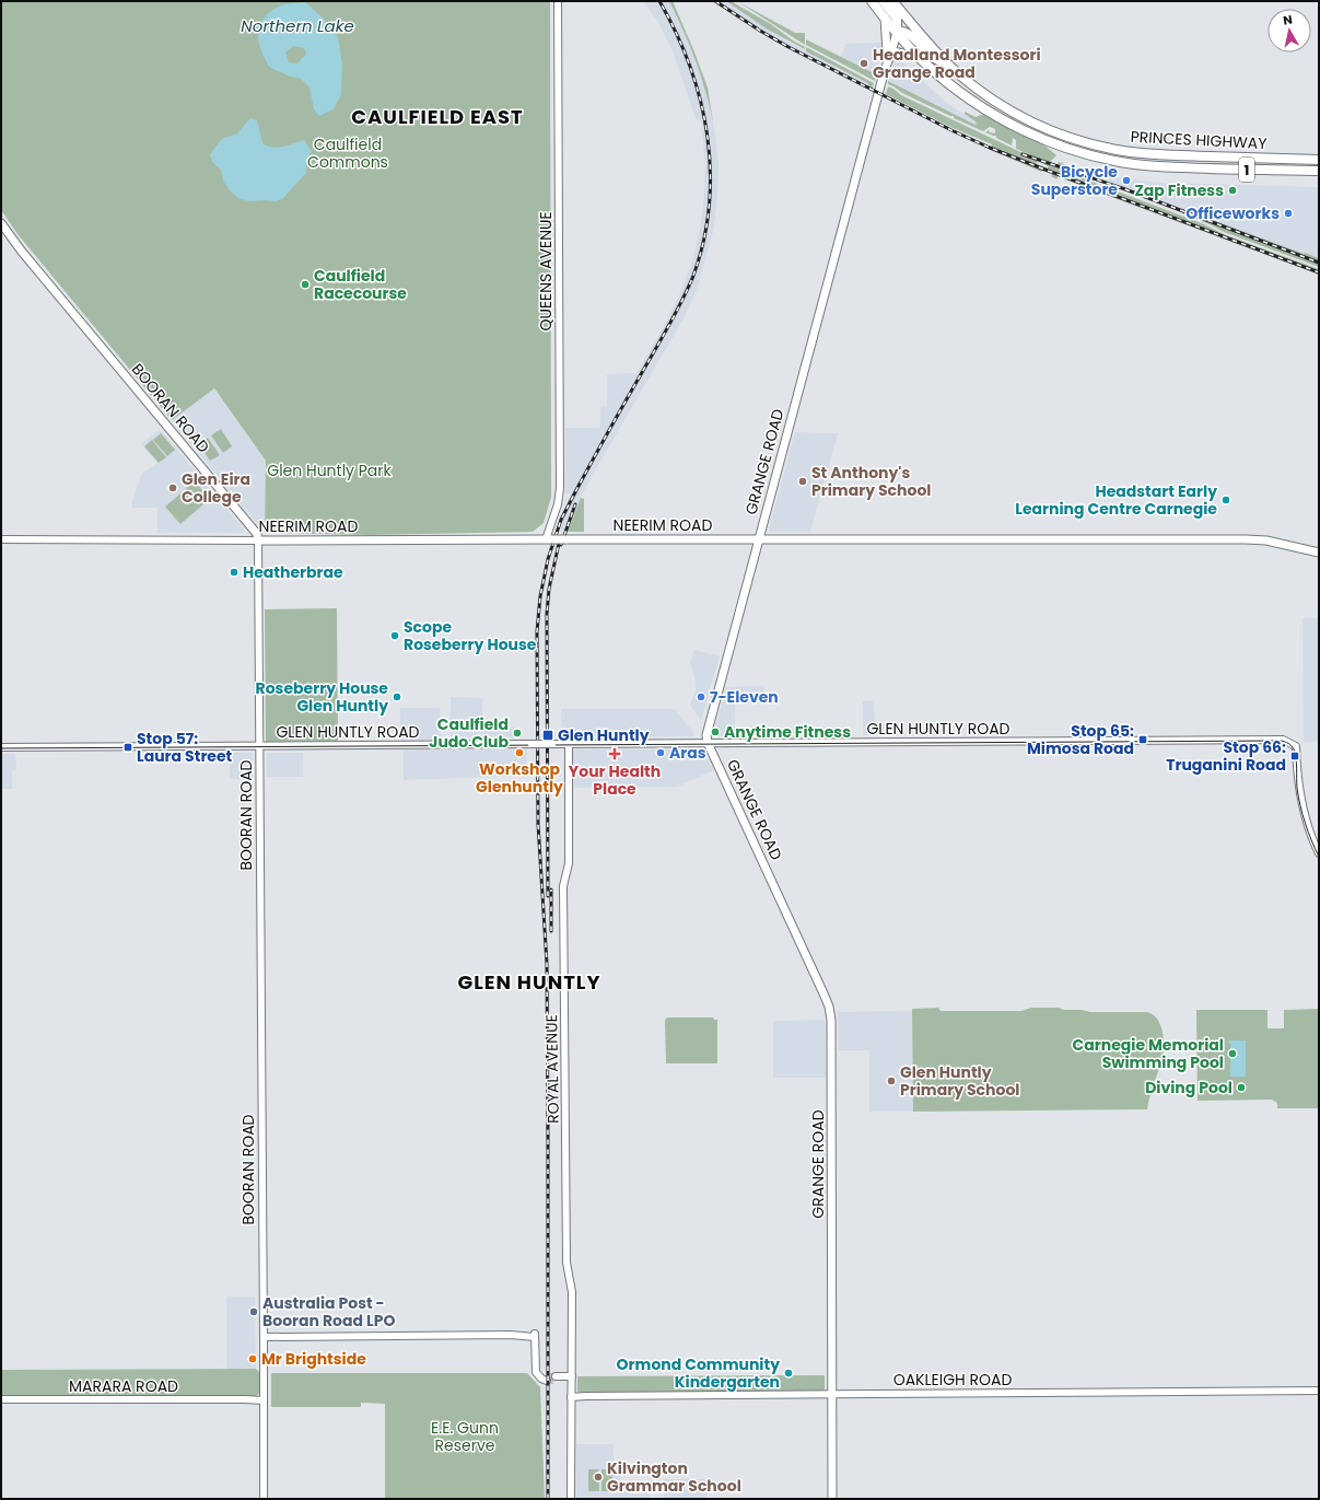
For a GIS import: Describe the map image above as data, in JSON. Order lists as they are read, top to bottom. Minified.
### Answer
{"streets":{"highway":["PRINCES HIGHWAY","1"],"main road":["BOORAN ROAD","GRANGE ROAD","NEERIM ROAD"],"street":["QUEENS AVENUE","GLEN HUNTLY ROAD","ROYAL AVENUE","OAKLEIGH ROAD","MARARA ROAD"]},"crossings":[["PRINCES HIGHWAY","GRANGE ROAD"],["QUEENS AVENUE","NEERIM ROAD"],["BOORAN ROAD","NEERIM ROAD"],["BOORAN ROAD","GLEN HUNTLY ROAD"],["BOORAN ROAD","MARARA ROAD"],["GRANGE ROAD","NEERIM ROAD"],["GRANGE ROAD","GLEN HUNTLY ROAD"],["GRANGE ROAD","OAKLEIGH ROAD"],["GLEN HUNTLY ROAD","ROYAL AVENUE"],["ROYAL AVENUE","OAKLEIGH ROAD"]],"districts":["CAULFIELD EAST","GLEN HUNTLY"],"water":["Northern Lake"],"parks":["Caulfield Commons","Glen Huntly Park","E.E. Gunn Reserve"],"places":{"other":["Headland Montessori Grange Road","Bicycle Superstore","Zap Fitness","Officeworks","Caulfield Racecourse","St Anthony's Primary School","Glen Eira College","Headstart Early Learning Centre Carnegie","Heatherbrae","Scope Roseberry House","Roseberry House Glen Huntly","7-Eleven","Anytime Fitness","Caulfield Judo Club","Workshop Glenhuntly","Aras","Carnegie Memorial Swimming Pool","Glen Huntly Primary School","Diving Pool","Australia Post - Booran Road LPO","Mr Brightside","Ormond Community Kindergarten","Kilvington Grammar School"],"transit":["Glen Huntly","Stop 65: Mimosa Road","Stop 57: Laura Street","Stop 66: Truganini Road"],"health":["Your Health Place"]},"north":"top"}
